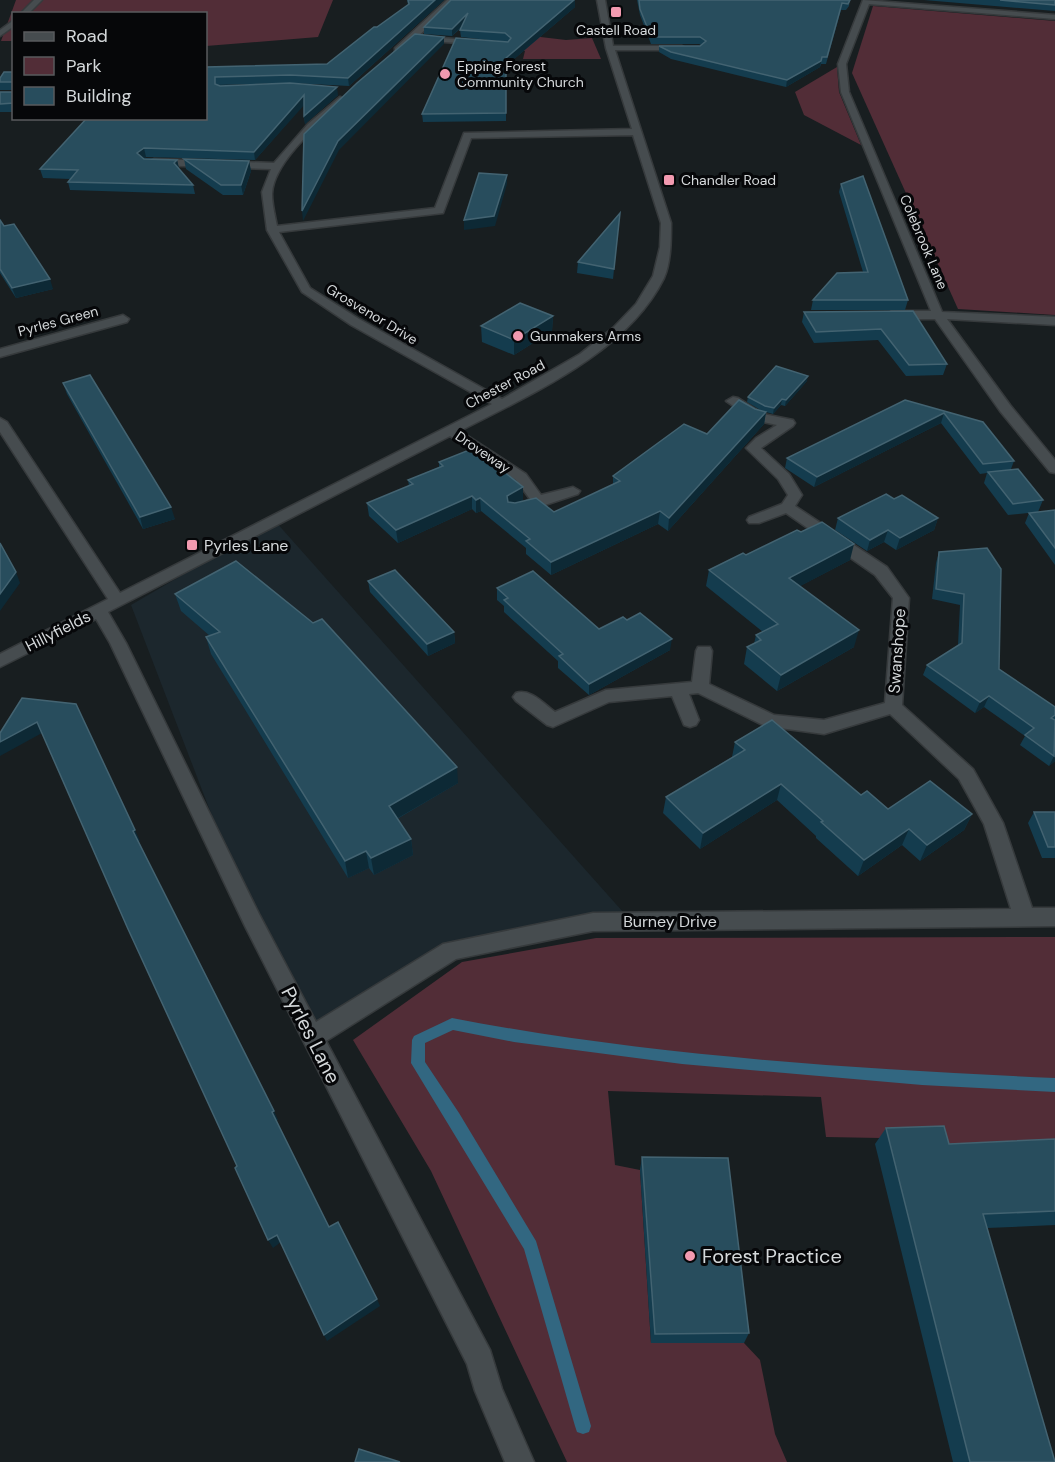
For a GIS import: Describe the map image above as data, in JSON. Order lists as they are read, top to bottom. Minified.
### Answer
{"streets":{"street":["Colebrook Lane","Grosvenor Drive","Pyrles Green","Chester Road","Droveway","Hillyfields","Swanshope","Burney Drive","Pyrles Lane"]},"crossings":[["Grosvenor Drive","Chester Road"],["Chester Road","Droveway"],["Chester Road","Hillyfields"],["Chester Road","Pyrles Lane"],["Hillyfields","Pyrles Lane"],["Swanshope","Burney Drive"],["Burney Drive","Pyrles Lane"]],"places":{"transit":["Castell Road","Chandler Road","Pyrles Lane"],"other":["Epping Forest Community Church","Gunmakers Arms","Forest Practice"]},"legend":["Road","Park","Building"]}
